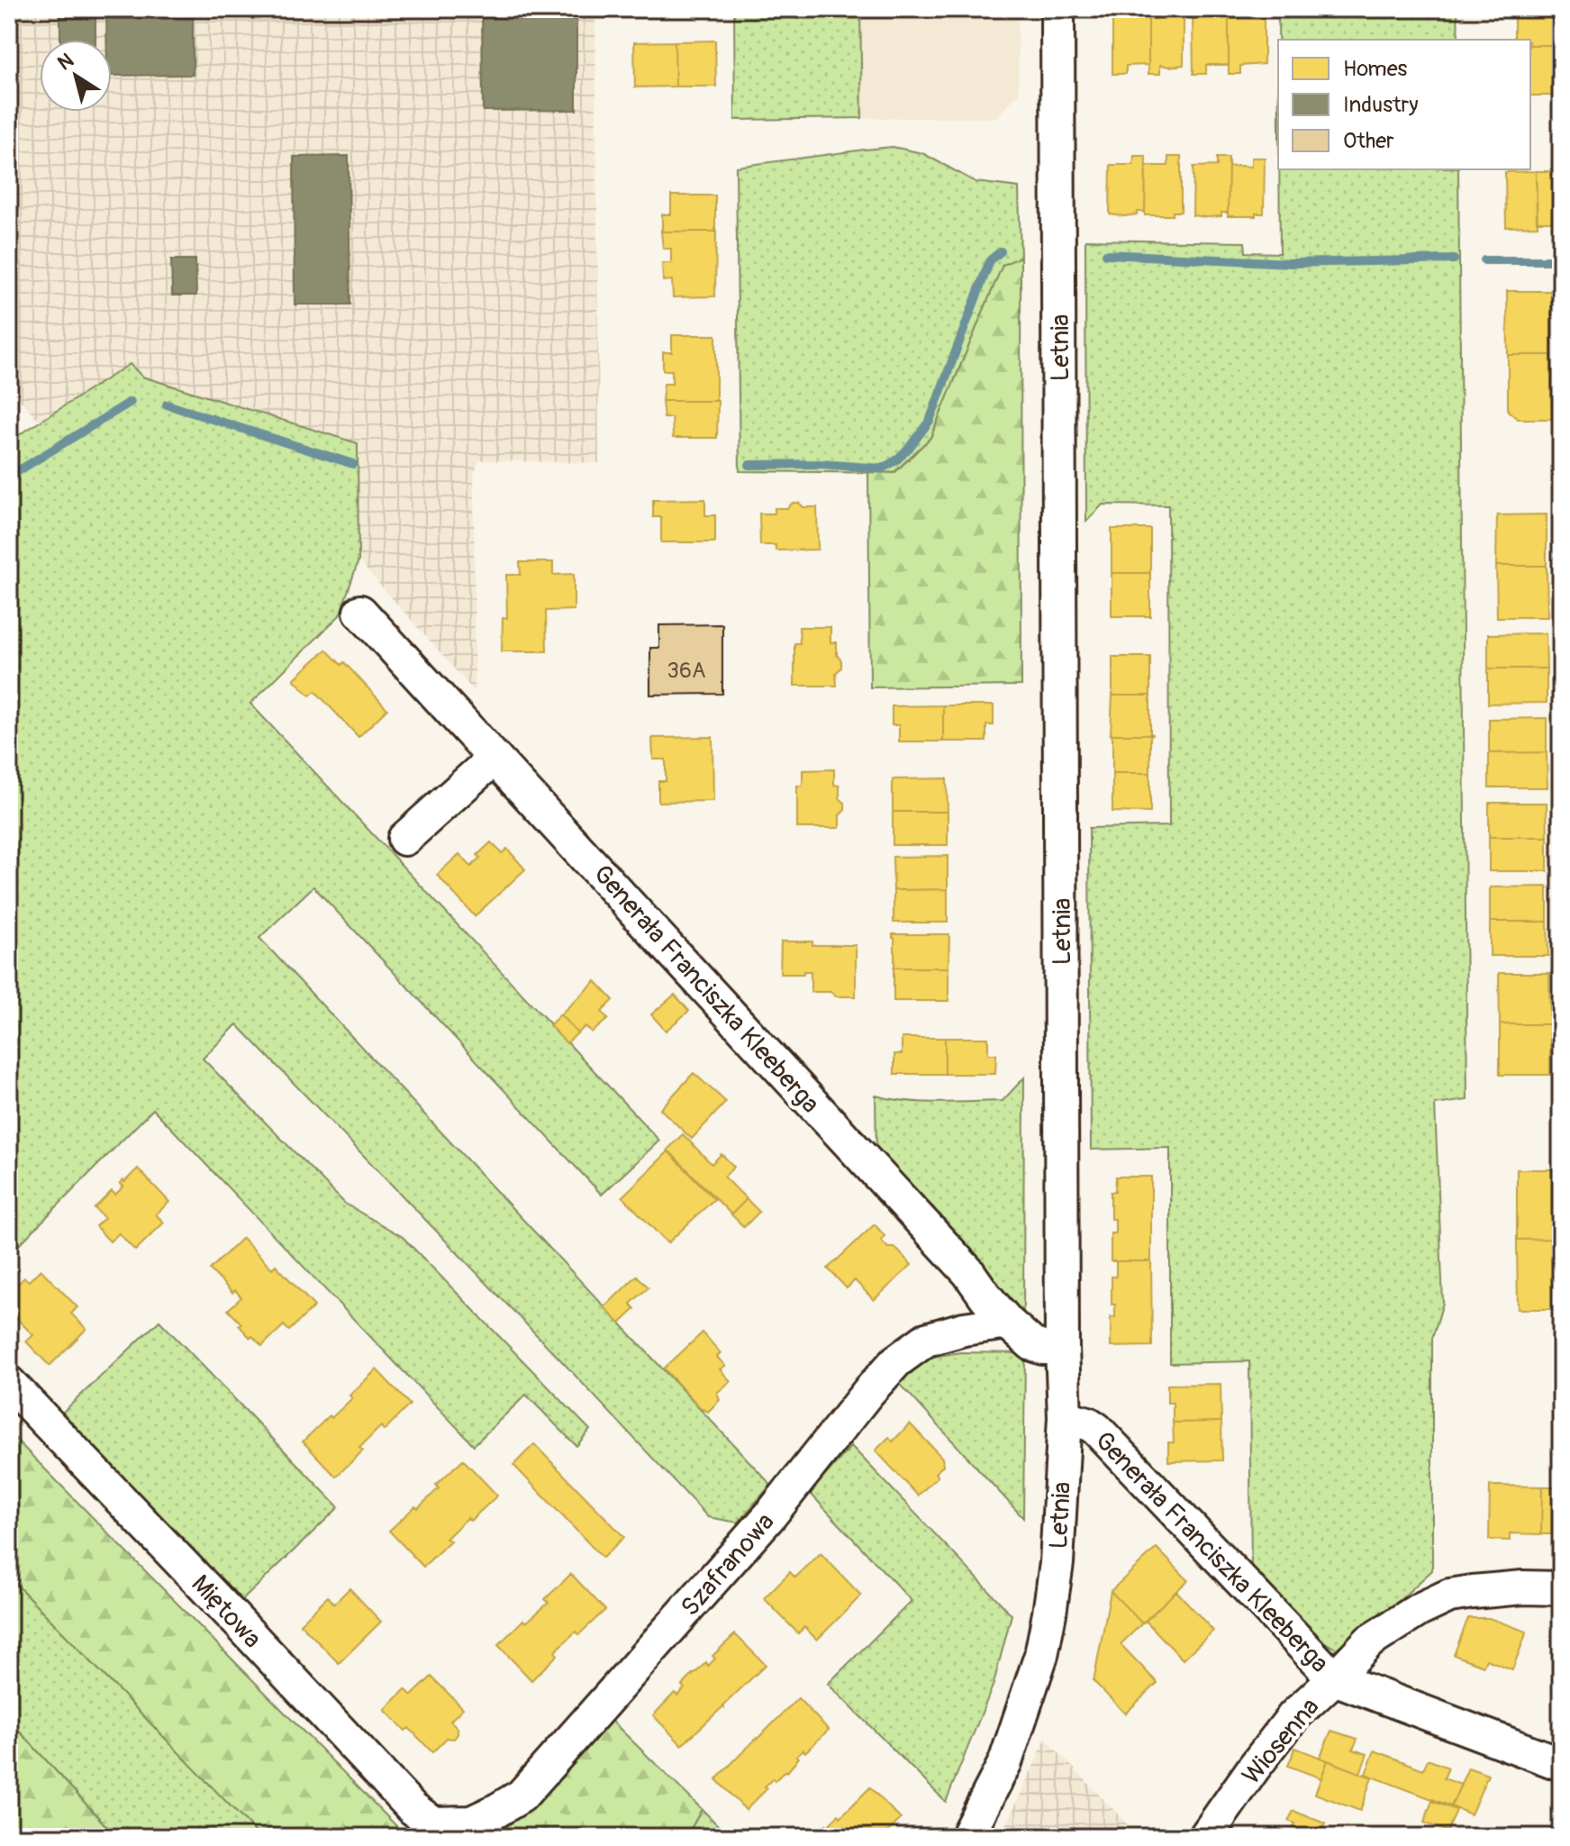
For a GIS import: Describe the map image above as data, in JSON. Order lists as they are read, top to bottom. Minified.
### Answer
{"streets":{"street":["Letnia","Generała Franciszka Kleeberga","Szafranowa","Miętowa","Wiosenna"]},"crossings":[["Letnia","Generała Franciszka Kleeberga"],["Generała Franciszka Kleeberga","Szafranowa"],["Generała Franciszka Kleeberga","Wiosenna"],["Szafranowa","Miętowa"]],"house_numbers":["36A"],"legend":["Homes","Industry","Other"],"north":"top left"}
